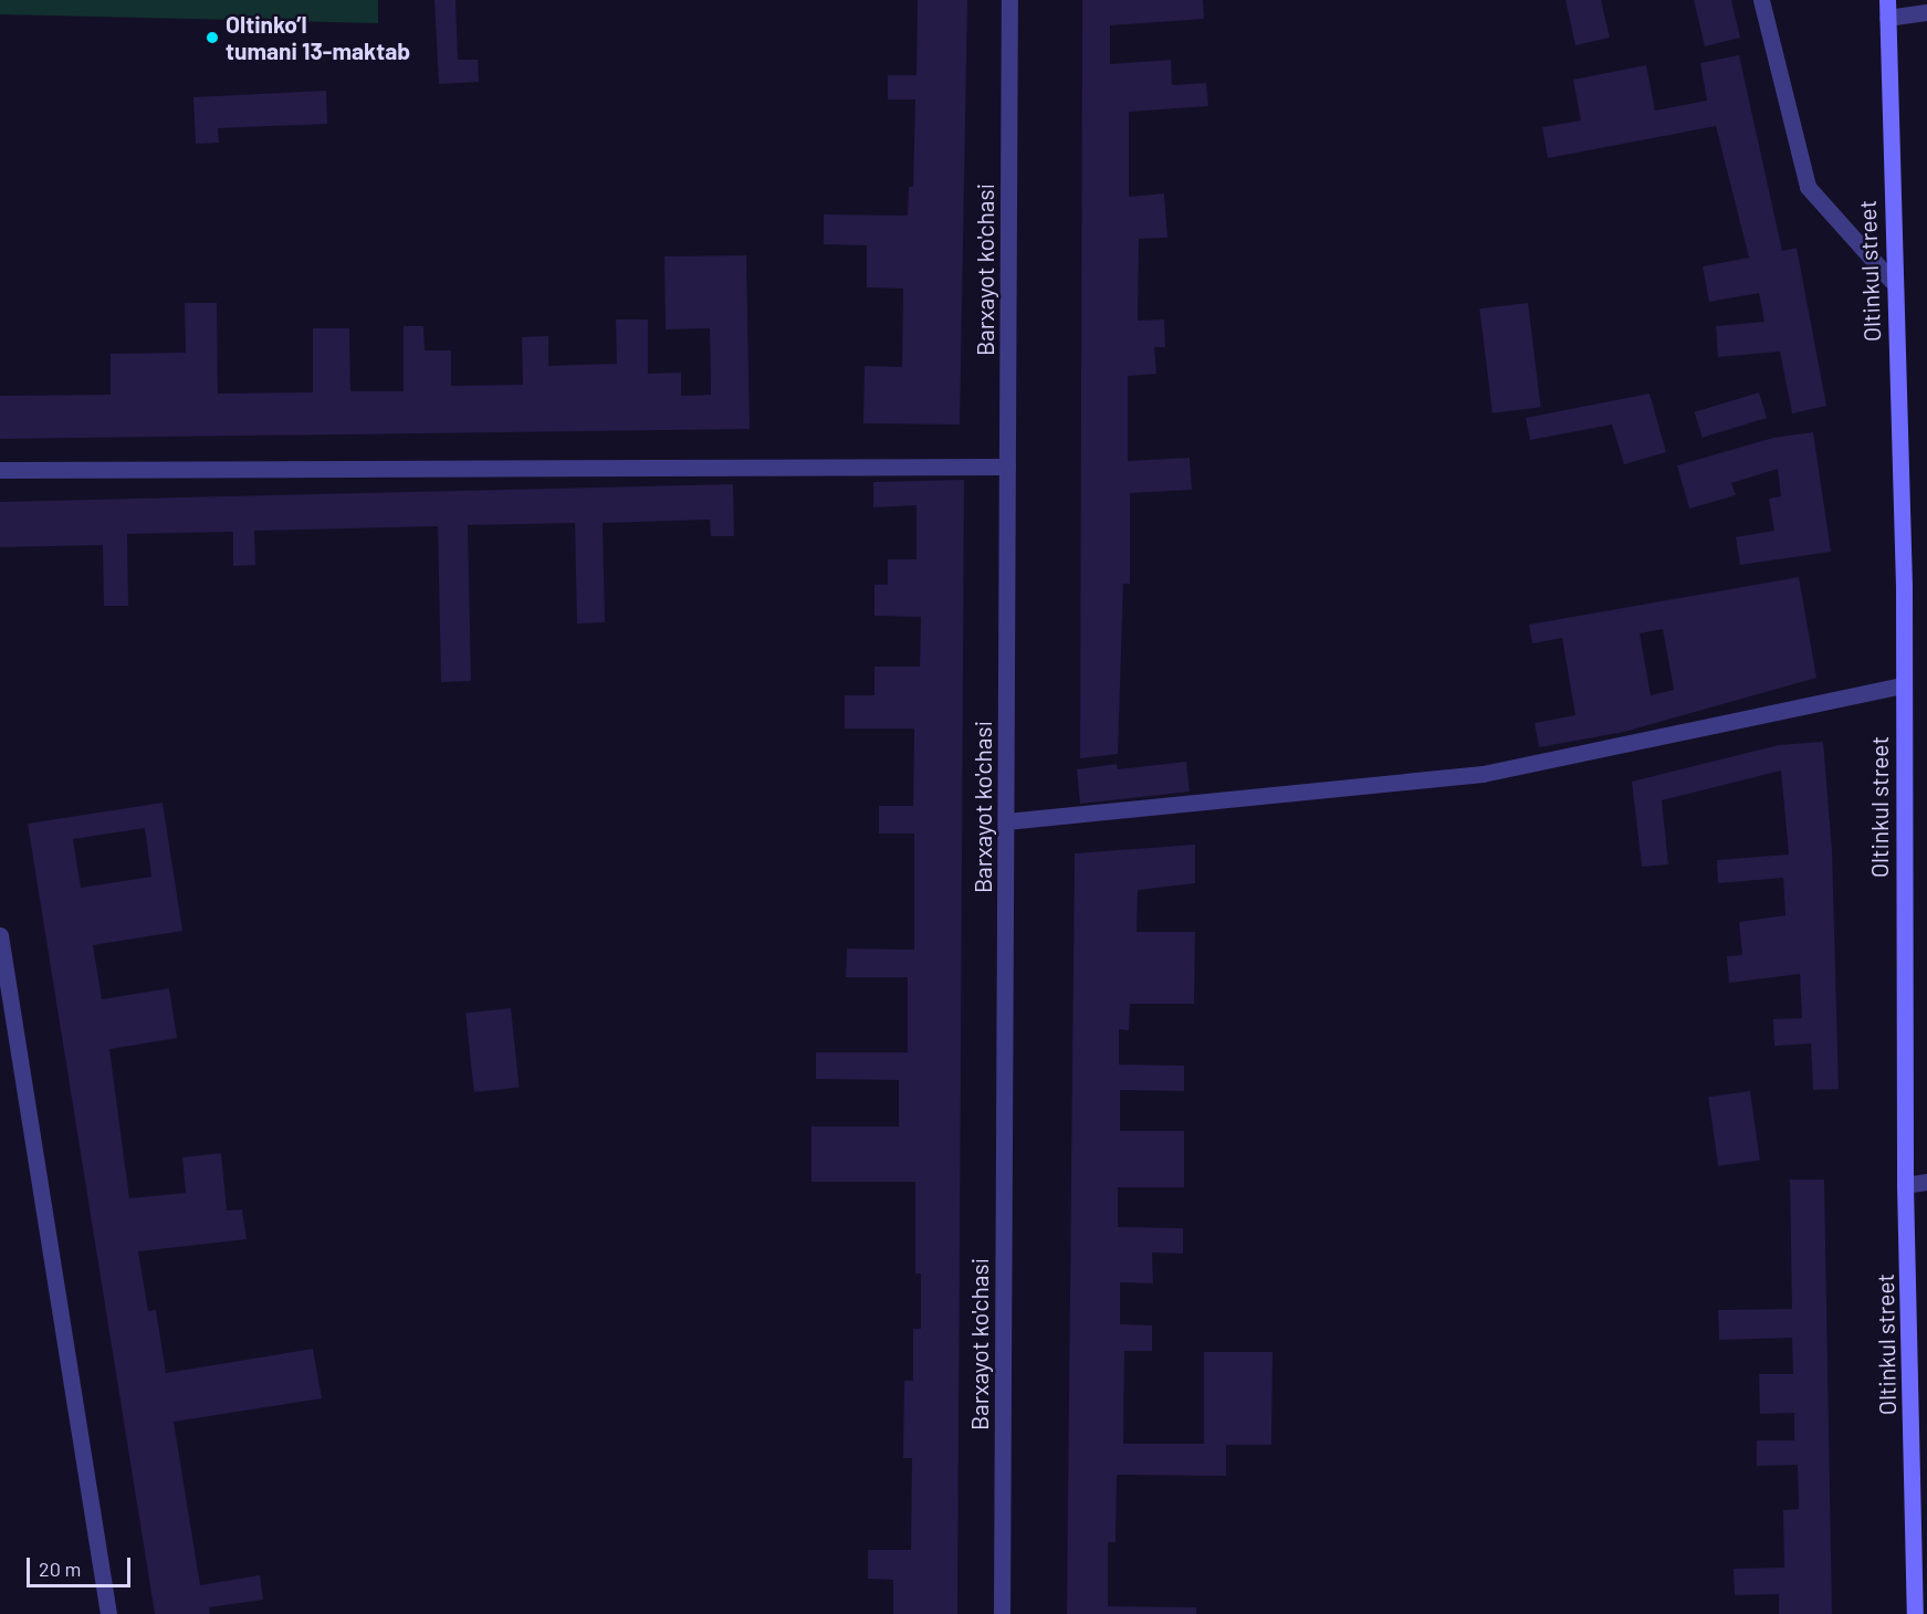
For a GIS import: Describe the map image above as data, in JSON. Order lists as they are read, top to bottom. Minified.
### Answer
{"streets":{"main road":["Oltinkul street"],"street":["Barxayot ko'chasi"]},"places":["Oltinko’l tumani 13-maktab"],"scale_bar":"20 m"}
